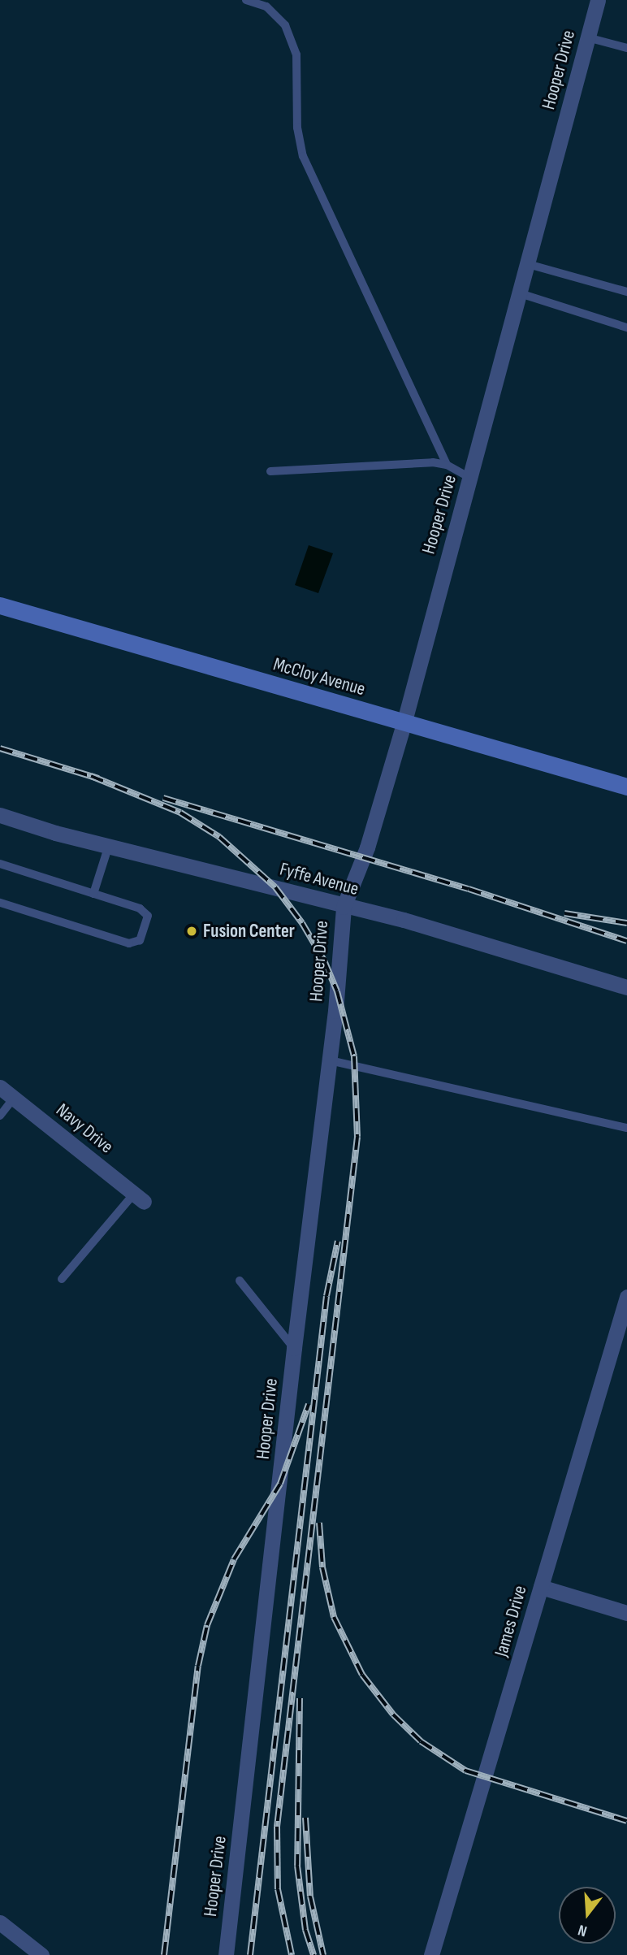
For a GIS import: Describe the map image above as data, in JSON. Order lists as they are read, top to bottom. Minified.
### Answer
{"streets":{"street":["Hooper Drive","McCloy Avenue","Fyffe Avenue","Navy Drive","James Drive"]},"crossings":[["Hooper Drive","McCloy Avenue"],["Hooper Drive","Fyffe Avenue"]],"places":["Fusion Center"],"north":"bottom"}
